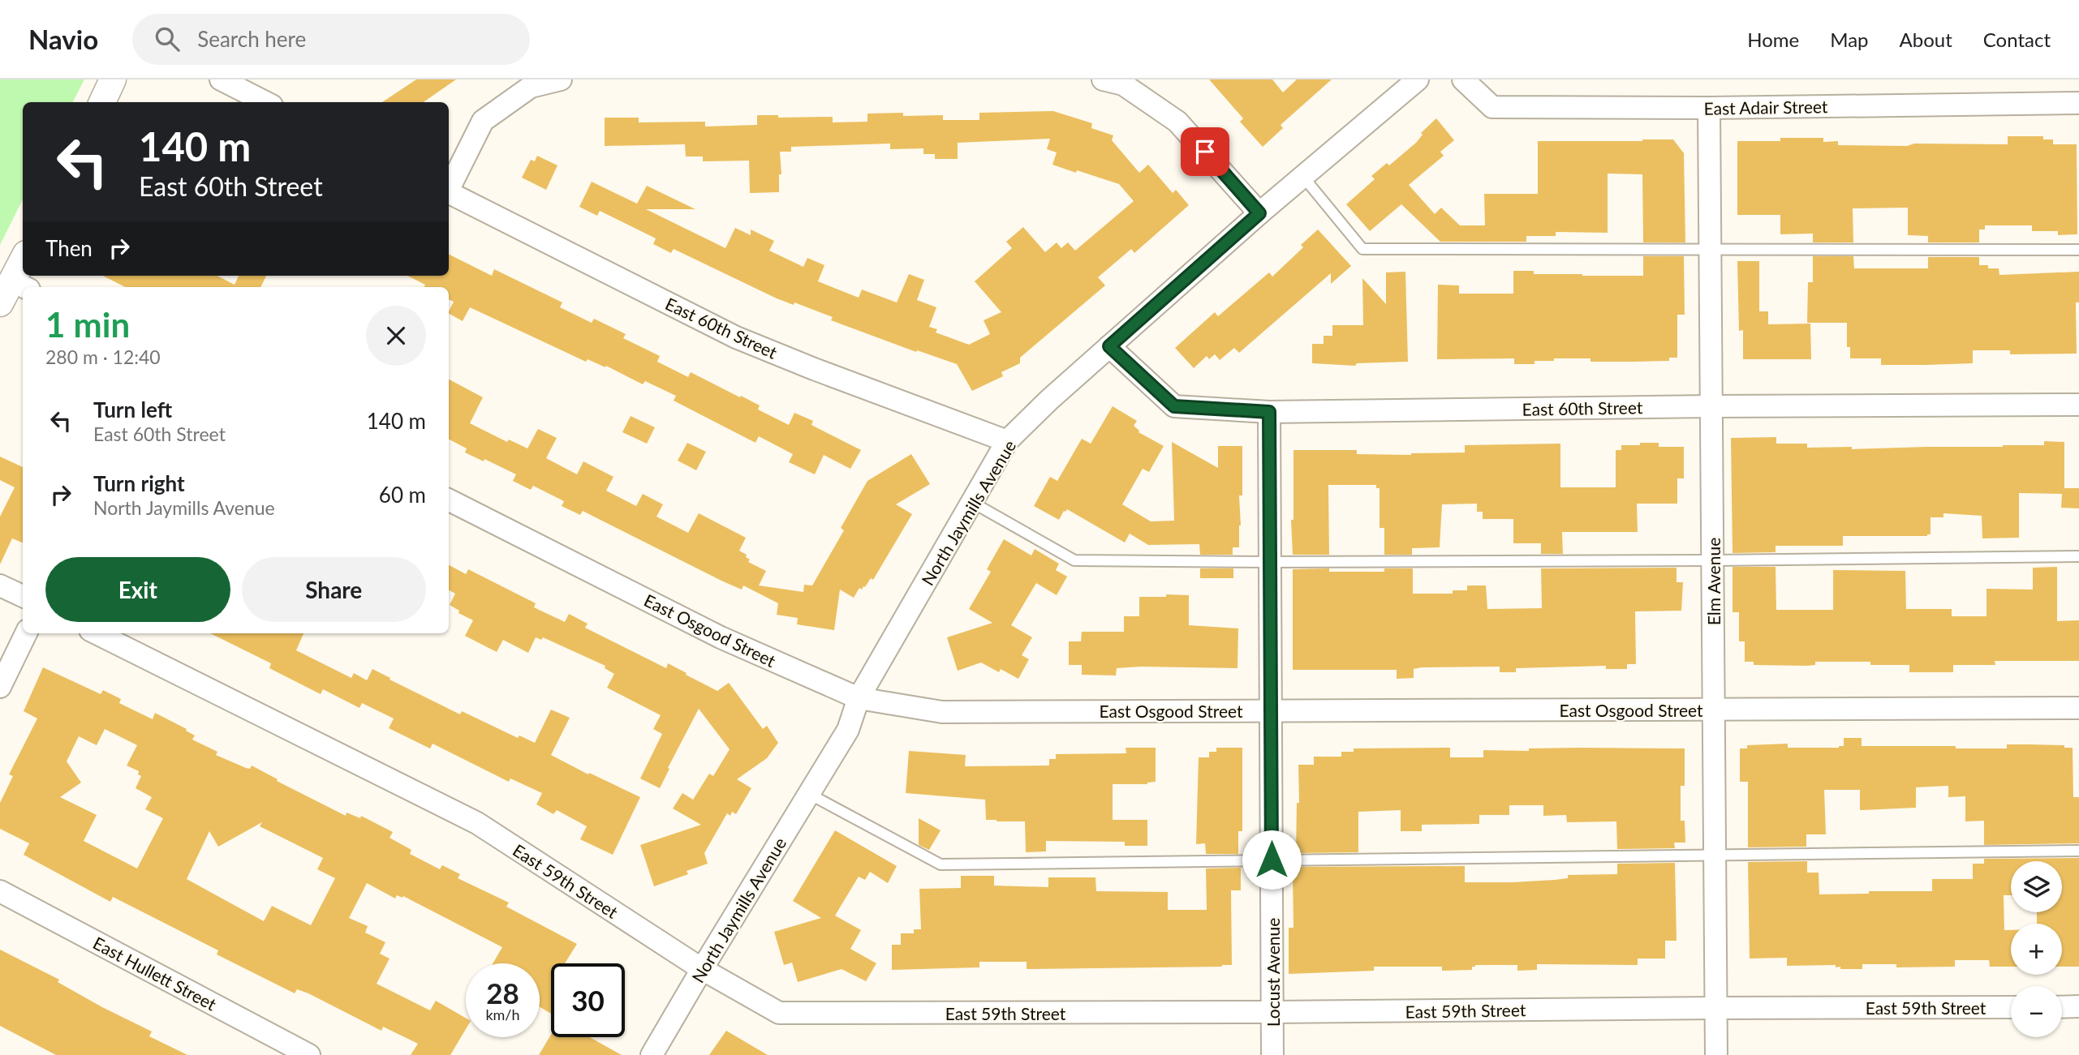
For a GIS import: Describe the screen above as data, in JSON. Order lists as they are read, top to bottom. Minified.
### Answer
{"streets":{"street":["East Adair Street","East 60th Street","North Jaymills Avenue","Elm Avenue","East Osgood Street","East 59th Street","Locust Avenue","East Hullett Street"]},"crossings":[["East Adair Street","Elm Avenue"],["East 60th Street","North Jaymills Avenue"],["East 60th Street","Elm Avenue"],["East 60th Street","Locust Avenue"],["North Jaymills Avenue","East Osgood Street"],["North Jaymills Avenue","East 59th Street"],["Elm Avenue","East Osgood Street"],["Elm Avenue","East 59th Street"],["East Osgood Street","Locust Avenue"],["East 59th Street","Locust Avenue"]],"page":{"header":"Navio","search":"Search here","nav":["Home","Map","About","Contact"],"turn":["140 m","East 60th Street"],"then":"Then","heading":["1 min","280 m · 12:40"],"list":[{"name":"Turn left","note":"East 60th Street","value":"140 m"},{"name":"Turn right","note":"North Jaymills Avenue","value":"60 m"}],"buttons":["Exit","Share"],"map_buttons":["+","−"],"speed":"28 km/h","limit":"30"}}
